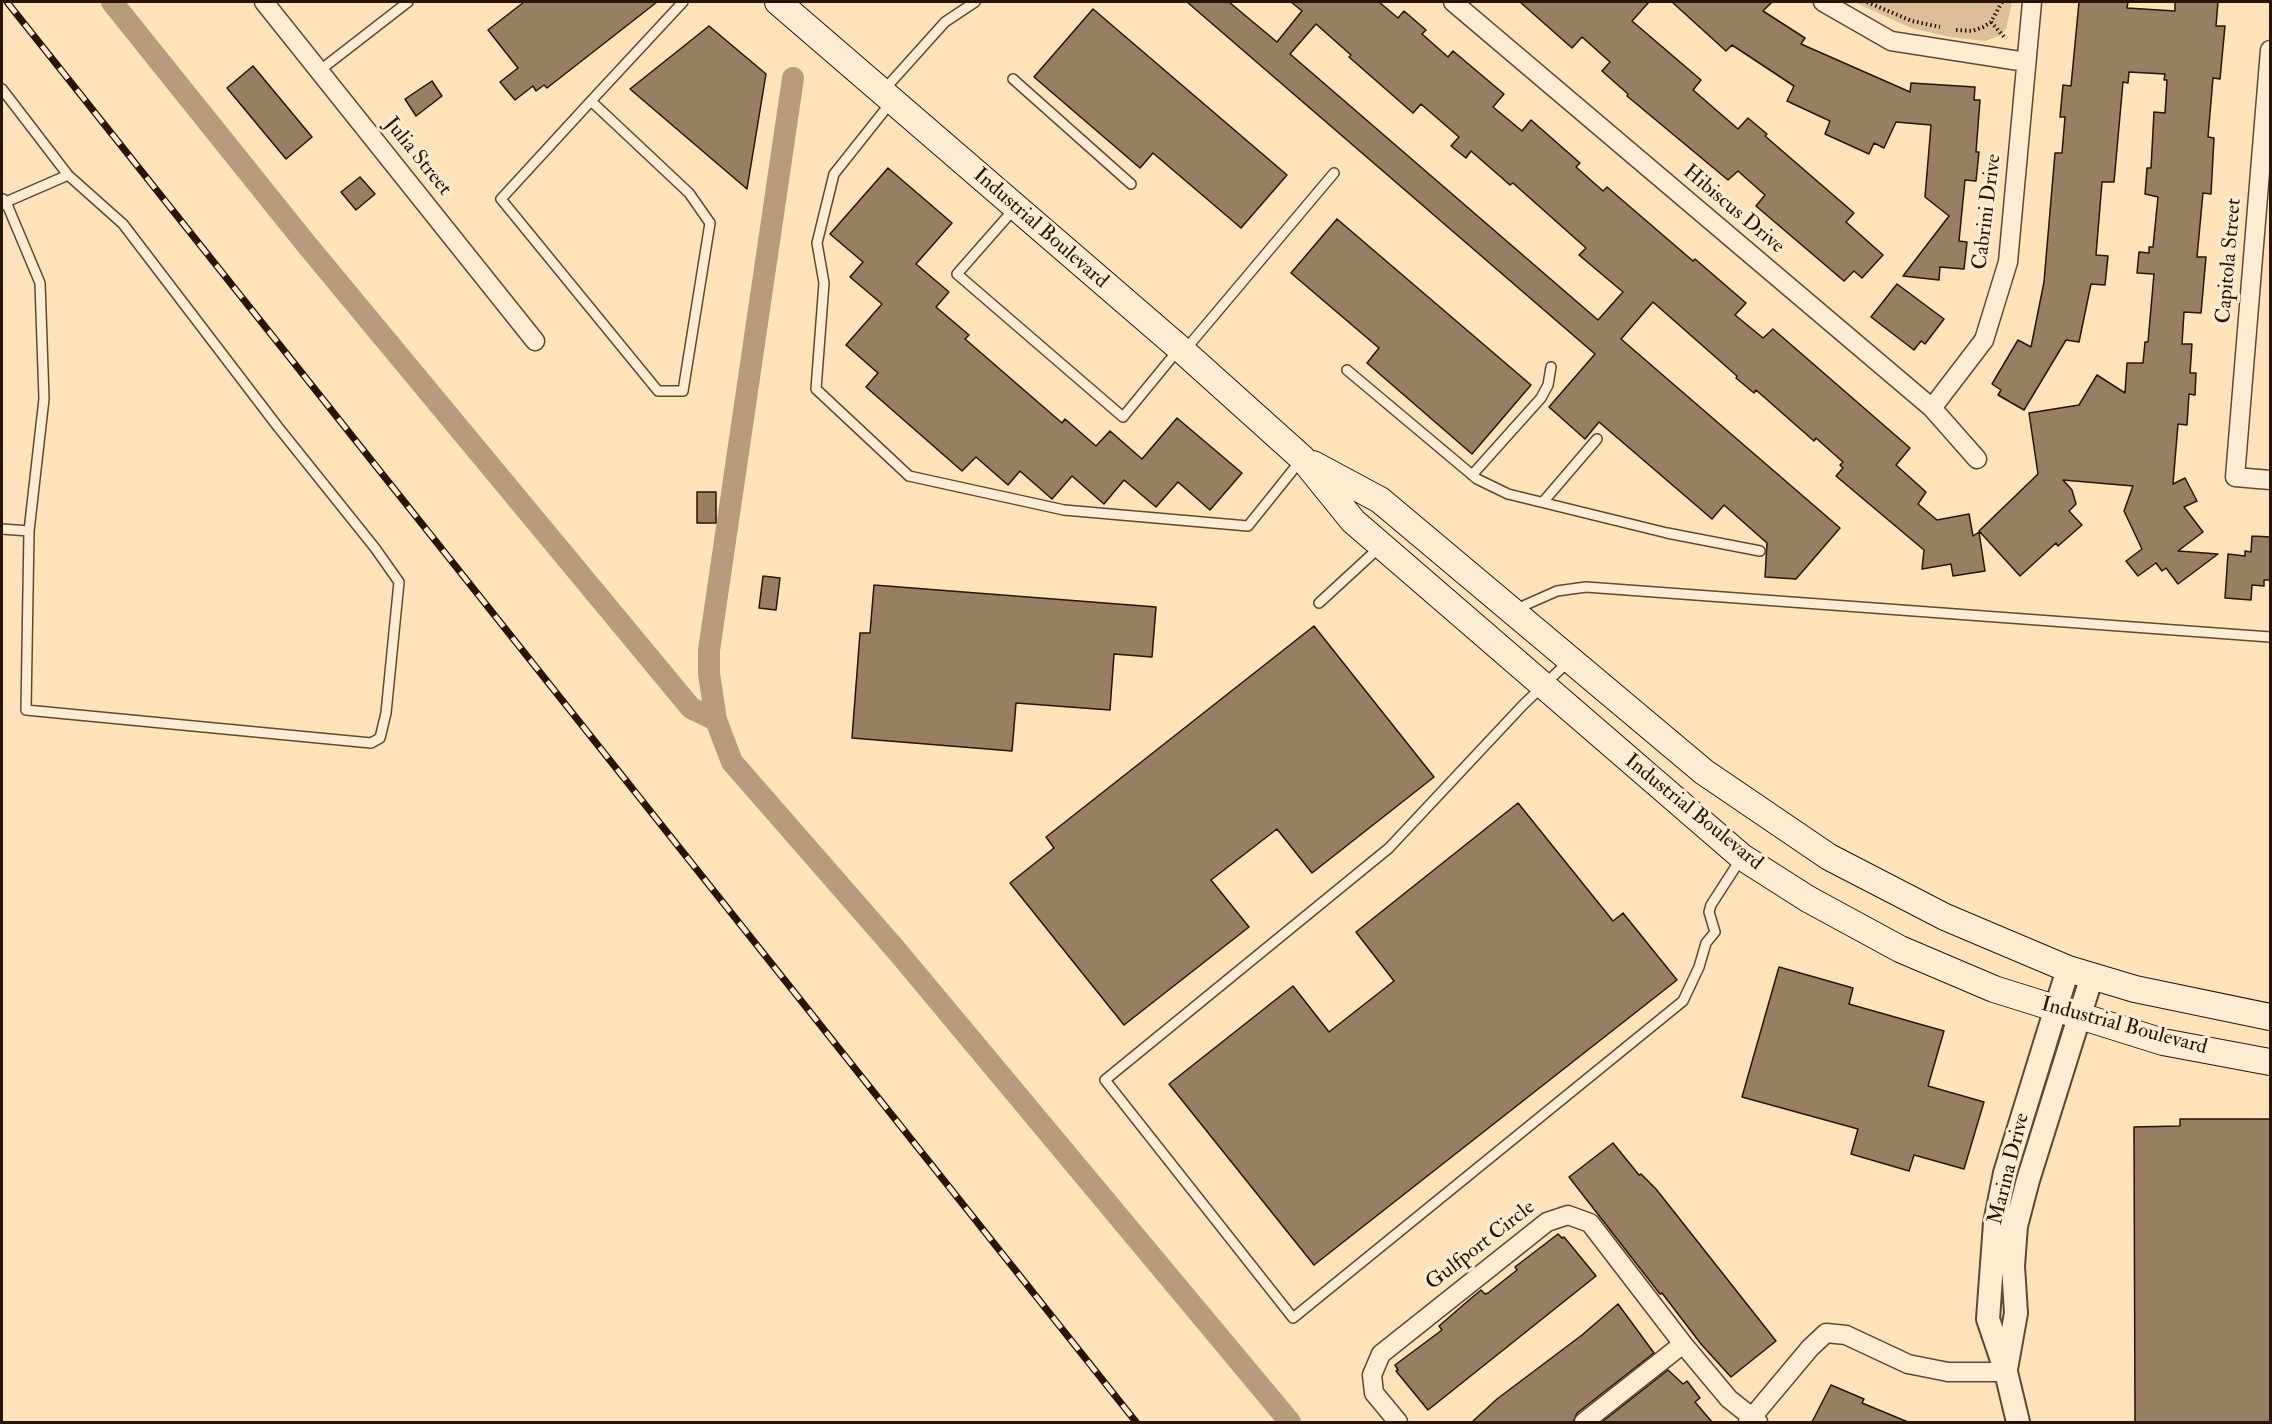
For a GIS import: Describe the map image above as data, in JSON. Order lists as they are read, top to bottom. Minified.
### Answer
{"streets":{"main road":["Industrial Boulevard"],"street":["Julia Street","Hibiscus Drive","Cabrini Drive","Capitola Street","Marina Drive","Gulfport Circle"]},"crossings":[["Hibiscus Drive","Cabrini Drive"],["Industrial Boulevard","Marina Drive"]]}
